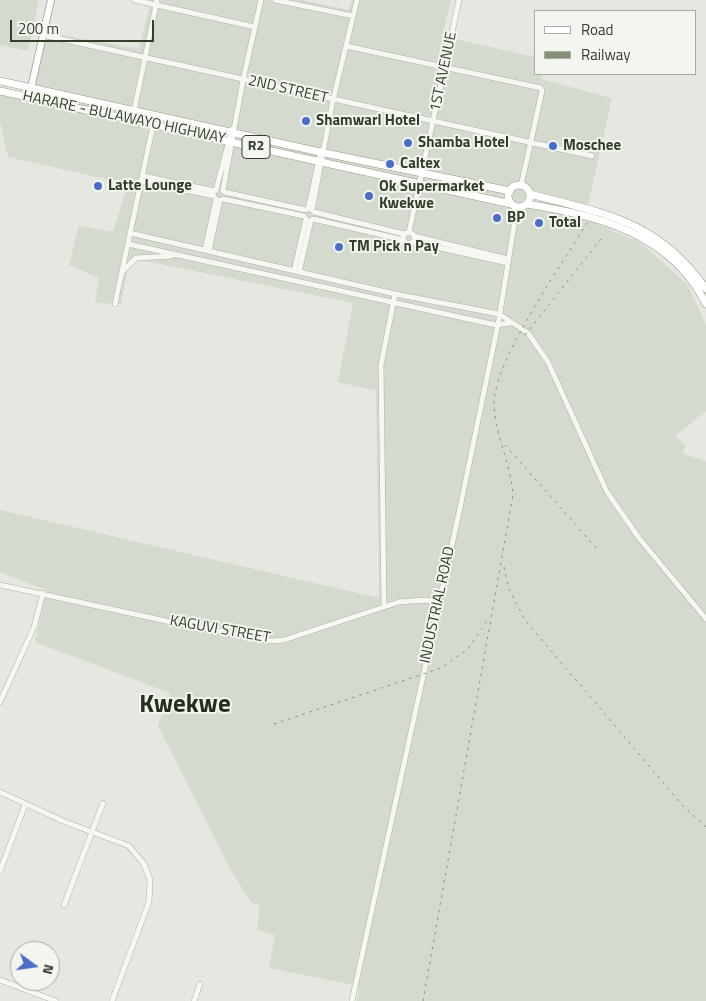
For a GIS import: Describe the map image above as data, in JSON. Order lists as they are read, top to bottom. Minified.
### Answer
{"streets":{"highway":["HARARE - BULAWAYO HIGHWAY","R2"],"street":["1ST AVENUE","2ND STREET","INDUSTRIAL ROAD","KAGUVI STREET"]},"crossings":[["1ST AVENUE","2ND STREET"],["1ST AVENUE","HARARE - BULAWAYO HIGHWAY"],["HARARE - BULAWAYO HIGHWAY","INDUSTRIAL ROAD"],["INDUSTRIAL ROAD","KAGUVI STREET"]],"districts":["Kwekwe"],"places":["Shamwarl Hotel","Shamba Hotel","Moschee","Caltex","Latte Lounge","Ok Supermarket Kwekwe","BP","Total","TM Pick n Pay"],"legend":["Road","Railway"],"scale_bar":"200 m","north":"right"}
